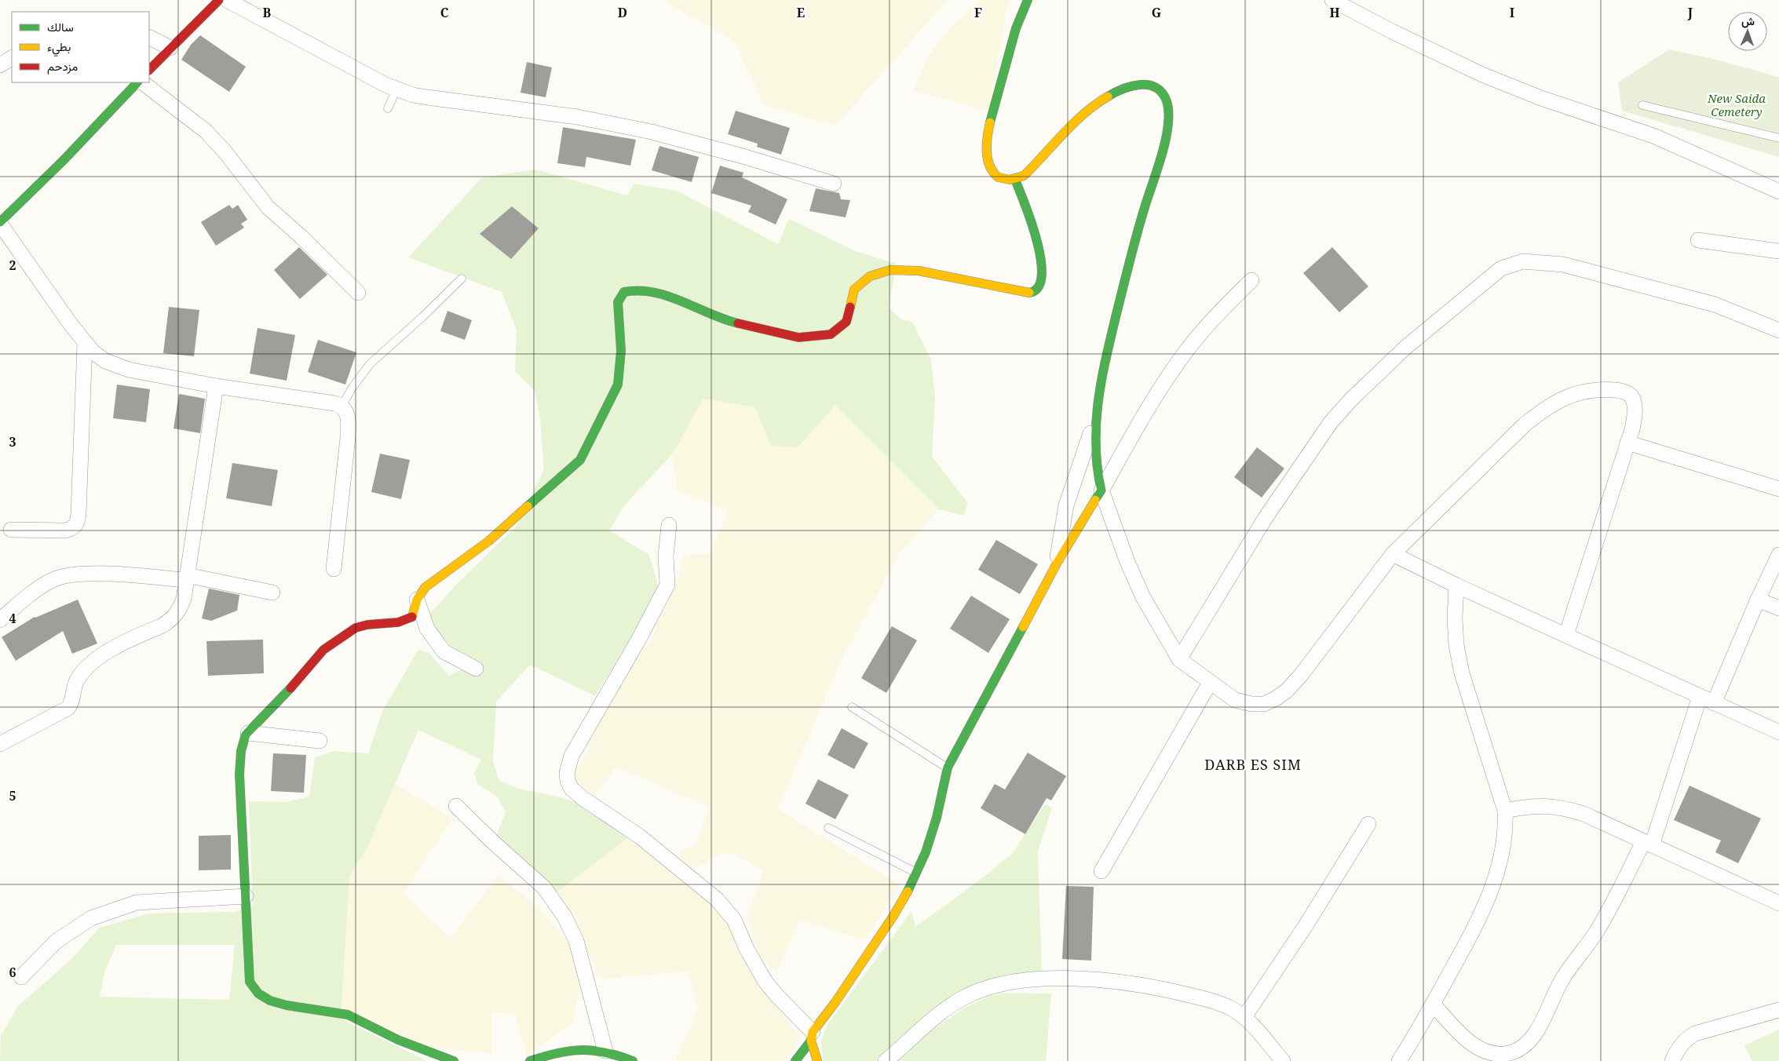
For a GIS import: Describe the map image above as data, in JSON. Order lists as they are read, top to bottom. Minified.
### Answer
{"districts":["DARB ES SIM"],"parks":["New Saida Cemetery"],"legend":["سالك","بطيء","مزدحم"],"north":"top","grid":{"columns":["B","C","D","E","F","G","H","I","J"],"rows":["2","3","4","5","6"]}}
